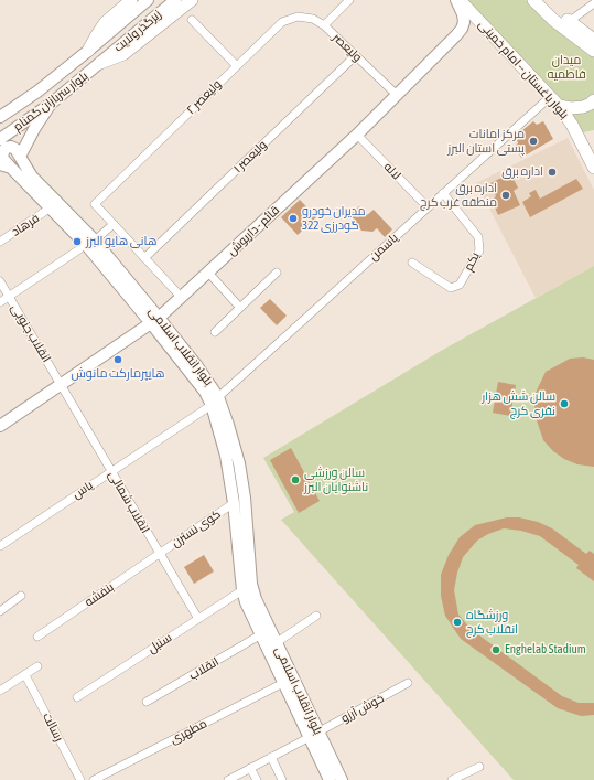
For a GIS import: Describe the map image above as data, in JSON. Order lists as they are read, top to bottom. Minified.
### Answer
{"streets":{"main road":["زیرگذر ولایت","بلوار باغستان -- امام خمینی","بلوار سربازان گمنام","قائم - داریوش","بلوار انقلاب اسلامی"],"street":["ولیعصر","ولیعصر ۲","ولیعصر ۱","لاله","فرهاد","یاسمن","یکم","انقلاب جنوبی","یاس","انقلاب شمالی","کوی نسترن","بنفشه","سنبل","انقلاب","خوش آرزو","رسالت","مطهری"]},"crossings":[["زیرگذر ولایت","بلوار سربازان گمنام"],["ولیعصر","ولیعصر ۲"],["ولیعصر","ولیعصر ۱"],["ولیعصر","قائم - داریوش"],["بلوار باغستان -- امام خمینی","یاسمن"],["لاله","قائم - داریوش"],["لاله","یاسمن"],["فرهاد","بلوار انقلاب اسلامی"],["قائم - داریوش","انقلاب جنوبی"],["قائم - داریوش","بلوار انقلاب اسلامی"],["قائم - داریوش","انقلاب شمالی"],["یاسمن","یکم"],["یاسمن","بلوار انقلاب اسلامی"],["یاسمن","یاس"],["انقلاب جنوبی","انقلاب شمالی"],["بلوار انقلاب اسلامی","یاس"],["بلوار انقلاب اسلامی","کوی نسترن"],["بلوار انقلاب اسلامی","سنبل"],["بلوار انقلاب اسلامی","انقلاب"],["بلوار انقلاب اسلامی","خوش آرزو"],["بلوار انقلاب اسلامی","مطهری"],["یاس","انقلاب شمالی"],["انقلاب شمالی","کوی نسترن"],["انقلاب شمالی","بنفشه"],["انقلاب شمالی","سنبل"],["کوی نسترن","بنفشه"]],"parks":["میدان فاطمیه"],"places":["مرکز امانات پستی استان البرز","اداره برق","اداره برق منطقه غرب کرج","مدیران خودرو گودرزی 322","هانی هایو البرز","هایپرمارکت مانوش","سالن شش هزار نفری کرج","سالن ورزشی ناشنوایان البرز","ورزشگاه انقلاب کرج","Enghelab Stadium"]}
